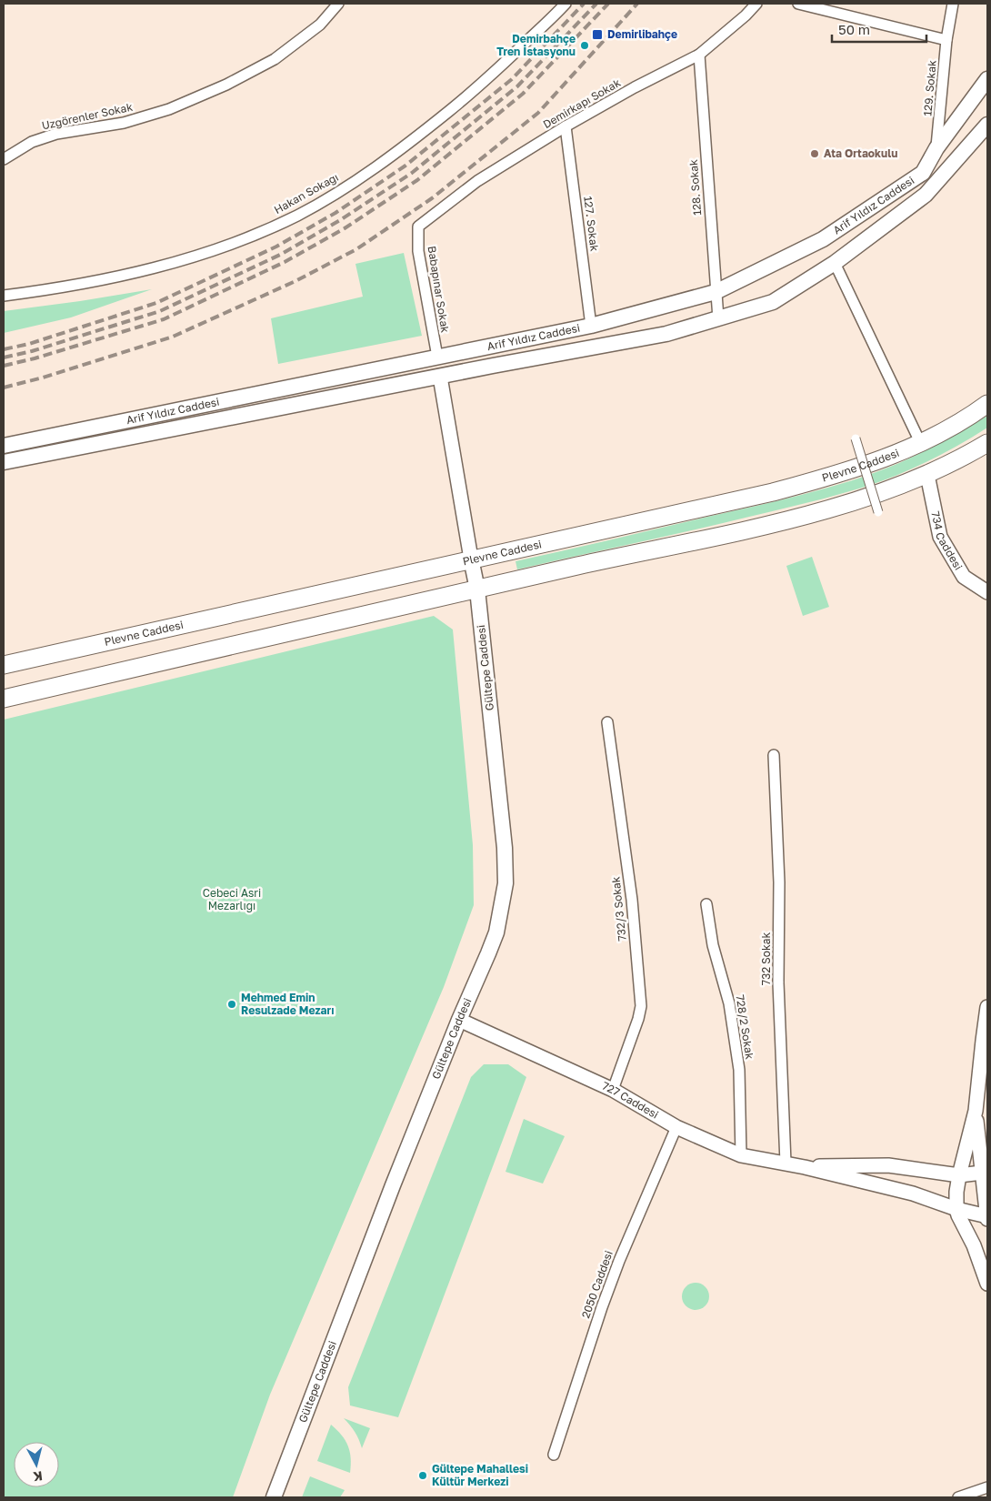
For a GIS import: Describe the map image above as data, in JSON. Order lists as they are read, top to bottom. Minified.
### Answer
{"streets":{"main road":["Arif Yıldız Caddesi","Plevne Caddesi","Gültepe Caddesi"],"street":["129. Sokak","Demirkapı Sokak","Uzgörenler Sokak","128. Sokak","Hakan Sokağı","127. Sokak","Babapınar Sokak","734 Caddesi","732/3 Sokak","732 Sokak","728/2 Sokak","727 Caddesi","2050 Caddesi"]},"crossings":[["129. Sokak","Arif Yıldız Caddesi"],["Demirkapı Sokak","128. Sokak"],["Demirkapı Sokak","127. Sokak"],["Demirkapı Sokak","Babapınar Sokak"],["128. Sokak","Arif Yıldız Caddesi"],["Arif Yıldız Caddesi","127. Sokak"],["Arif Yıldız Caddesi","Babapınar Sokak"],["Plevne Caddesi","Gültepe Caddesi"],["Gültepe Caddesi","727 Caddesi"],["732/3 Sokak","727 Caddesi"],["732 Sokak","727 Caddesi"],["728/2 Sokak","727 Caddesi"],["727 Caddesi","2050 Caddesi"]],"parks":["Cebeci Asri Mezarlığı"],"places":{"transit":["Demirlibahçe"],"other":["Demirbahçe Tren İstasyonu","Ata Ortaokulu","Mehmed Emin Resulzade Mezarı","Gültepe Mahallesi Kültür Merkezi"]},"scale_bar":"50 m","north":"bottom"}
